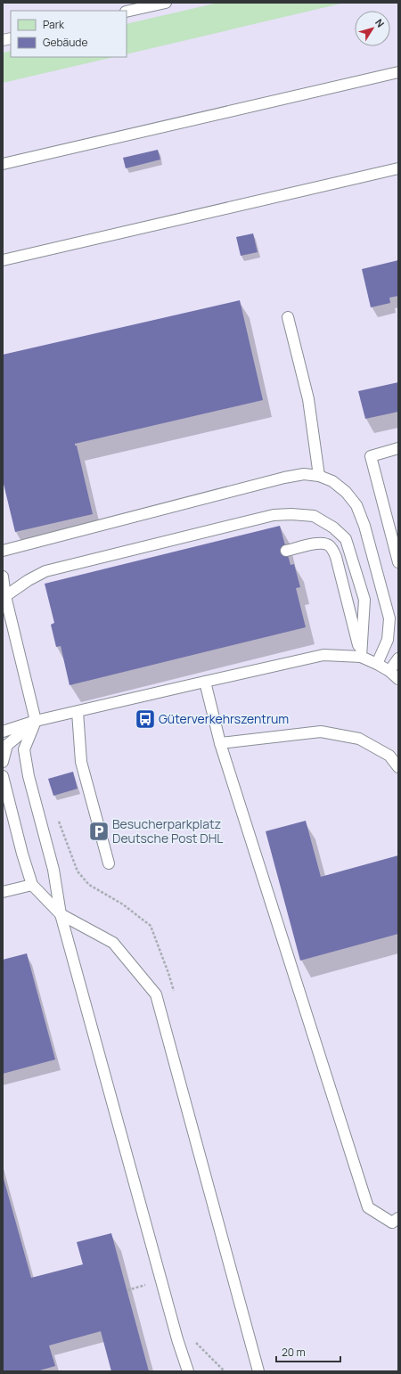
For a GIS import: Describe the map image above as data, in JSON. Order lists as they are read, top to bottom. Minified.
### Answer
{"places":{"bus stop":["Güterverkehrszentrum"],"parking":["Besucherparkplatz Deutsche Post DHL"]},"legend":["Park","Gebäude"],"scale_bar":"20 m","north":"top right"}
